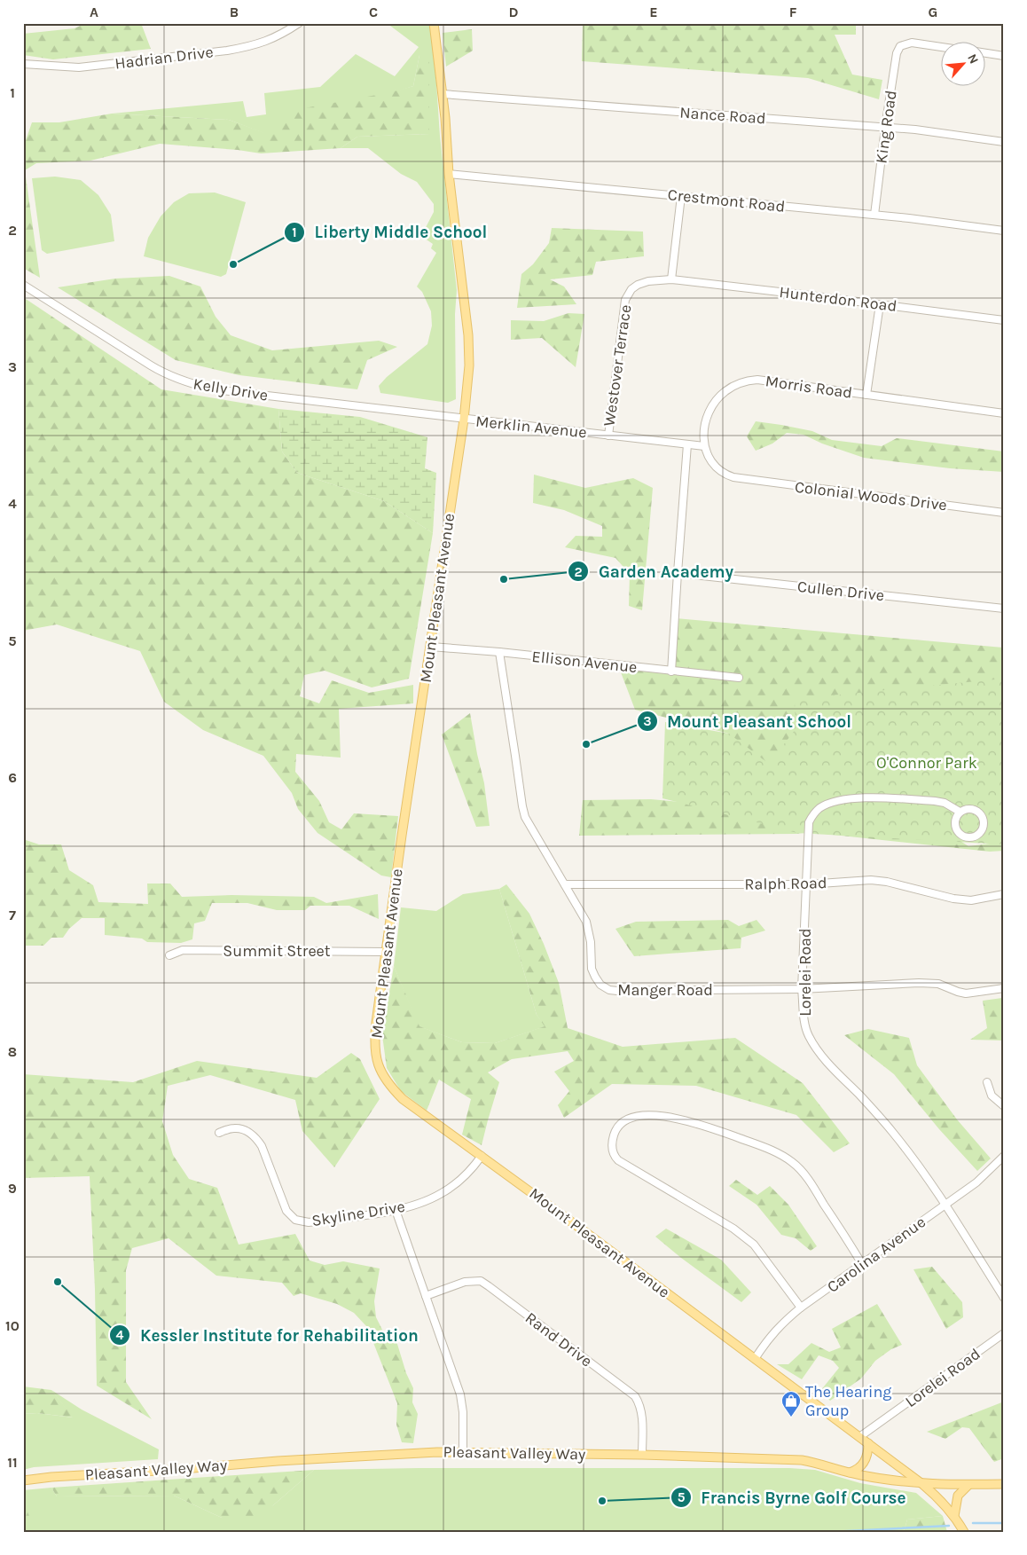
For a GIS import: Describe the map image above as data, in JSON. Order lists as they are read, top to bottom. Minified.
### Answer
{"streets":{"main road":["Mount Pleasant Avenue","Pleasant Valley Way"],"street":["Hadrian Drive","Nance Road","King Road","Crestmont Road","Hunterdon Road","Westover Terrace","Morris Road","Kelly Drive","Merklin Avenue","Colonial Woods Drive","Cullen Drive","Ellison Avenue","Ralph Road","Summit Street","Lorelei Road","Manger Road","Skyline Drive","Carolina Avenue","Rand Drive"]},"crossings":[["Nance Road","King Road"],["Nance Road","Mount Pleasant Avenue"],["King Road","Crestmont Road"],["Crestmont Road","Mount Pleasant Avenue"],["Hunterdon Road","Westover Terrace"],["Westover Terrace","Merklin Avenue"],["Morris Road","Merklin Avenue"],["Morris Road","Colonial Woods Drive"],["Kelly Drive","Merklin Avenue"],["Kelly Drive","Mount Pleasant Avenue"],["Merklin Avenue","Colonial Woods Drive"],["Merklin Avenue","Mount Pleasant Avenue"],["Mount Pleasant Avenue","Ellison Avenue"],["Mount Pleasant Avenue","Summit Street"],["Mount Pleasant Avenue","Lorelei Road"],["Mount Pleasant Avenue","Skyline Drive"],["Mount Pleasant Avenue","Carolina Avenue"],["Mount Pleasant Avenue","Pleasant Valley Way"],["Ellison Avenue","Manger Road"],["Ralph Road","Lorelei Road"],["Ralph Road","Manger Road"],["Lorelei Road","Manger Road"],["Lorelei Road","Carolina Avenue"],["Rand Drive","Pleasant Valley Way"]],"parks":["O'Connor Park"],"places":{"other":["Liberty Middle School","Garden Academy","Mount Pleasant School","Kessler Institute for Rehabilitation","Francis Byrne Golf Course"],"shop":["The Hearing Group"]},"north":"top right","grid":{"columns":["A","B","C","D","E","F","G"],"rows":["1","2","3","4","5","6","7","8","9","10","11"]}}
